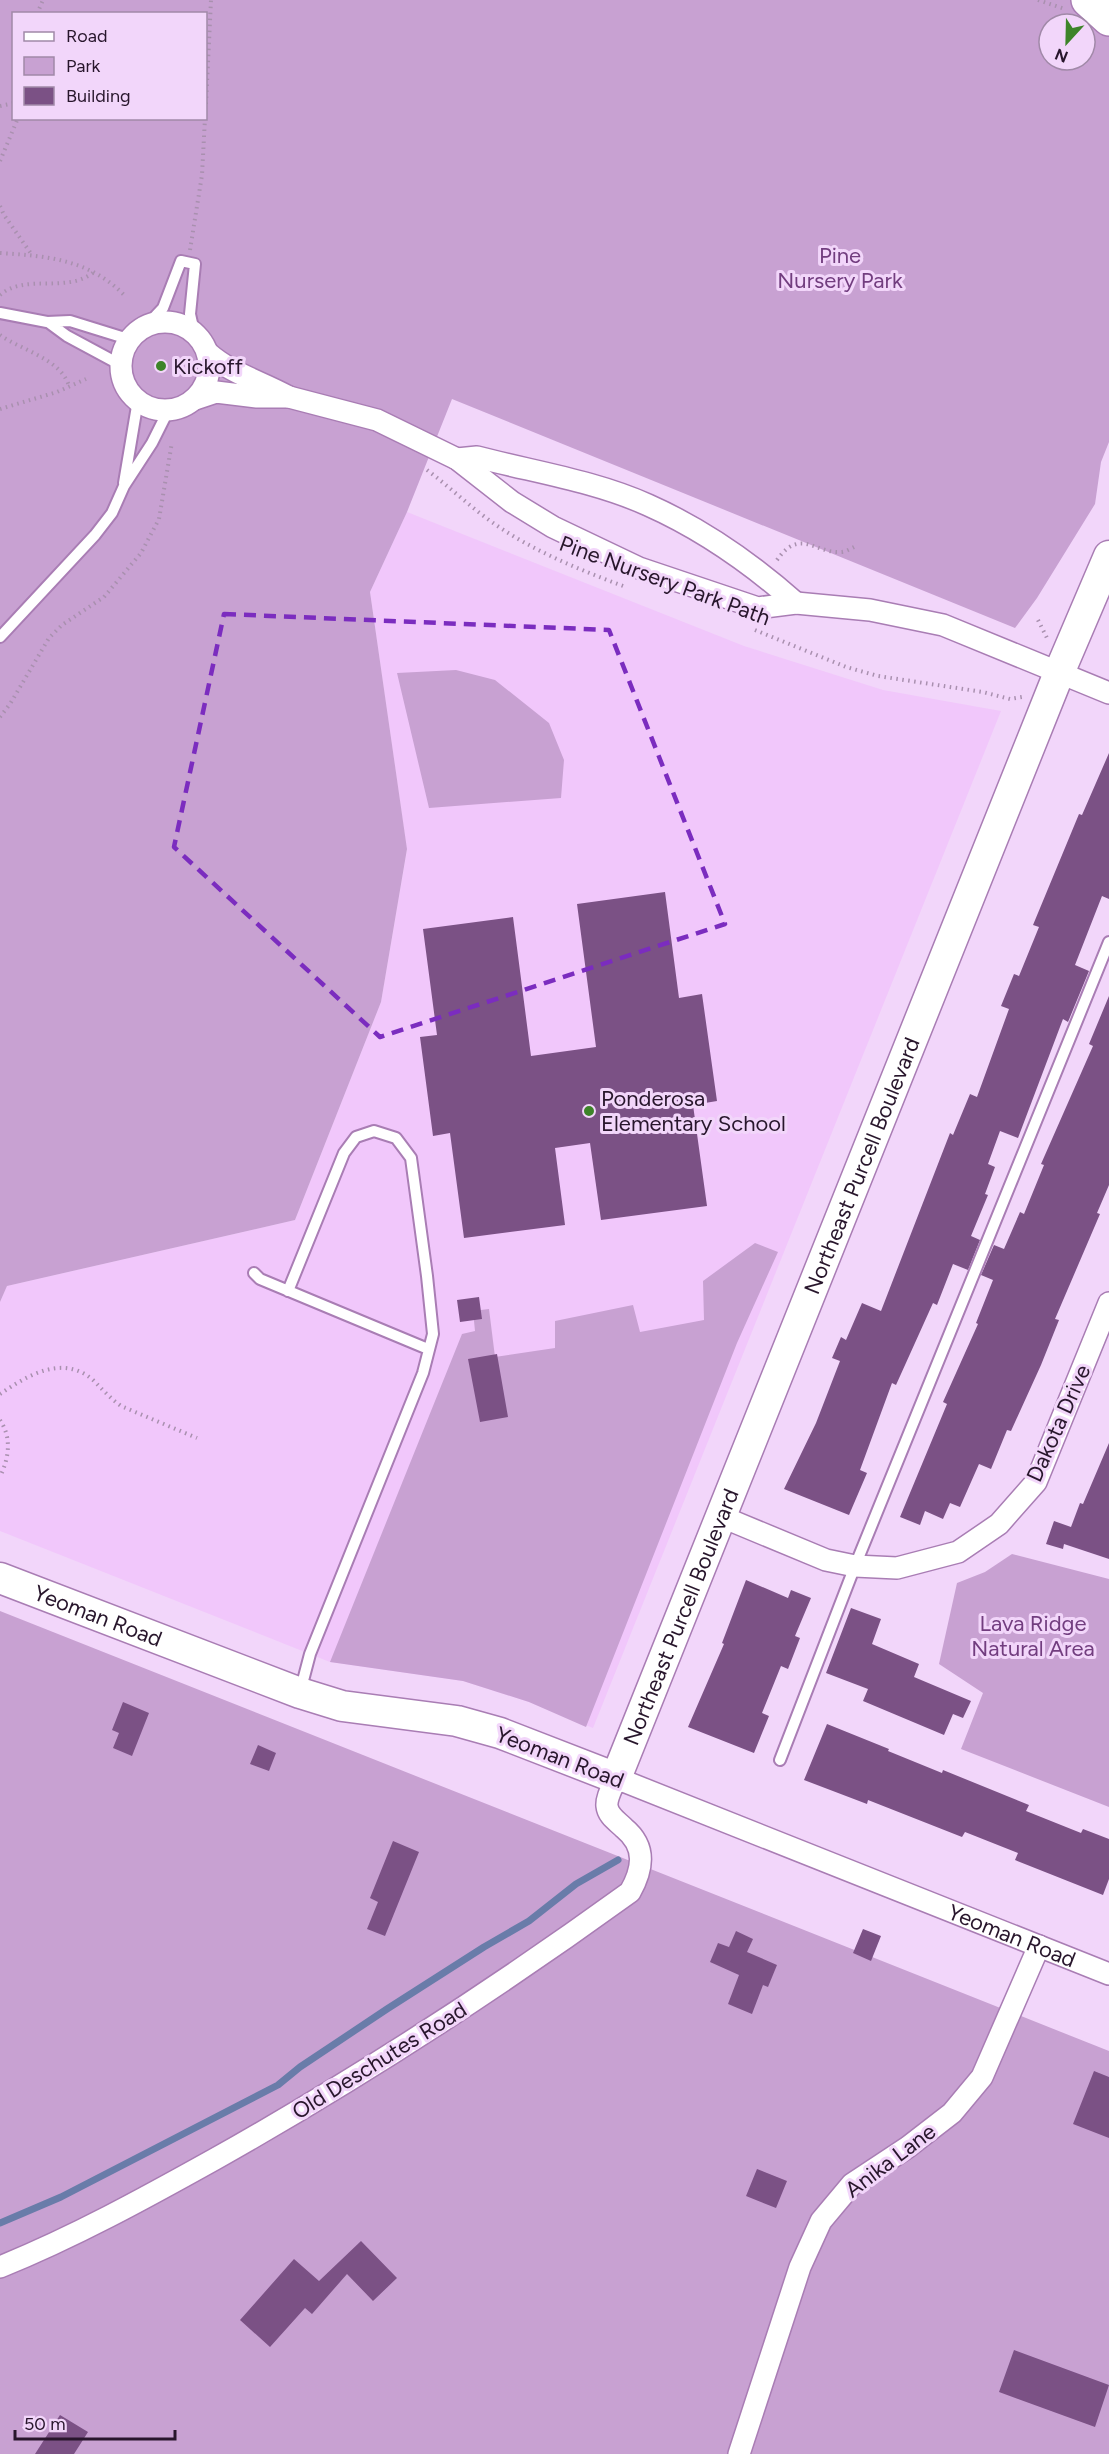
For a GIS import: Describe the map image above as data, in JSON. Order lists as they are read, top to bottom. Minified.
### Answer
{"streets":{"street":["Northeast Purcell Boulevard","Dakota Drive","Yeoman Road","Old Deschutes Road","Anika Lane"],"path":["Pine Nursery Park Path"]},"crossings":[["Northeast Purcell Boulevard","Dakota Drive"],["Northeast Purcell Boulevard","Yeoman Road"],["Northeast Purcell Boulevard","Old Deschutes Road"],["Yeoman Road","Old Deschutes Road"],["Yeoman Road","Anika Lane"]],"parks":["Pine Nursery Park","Lava Ridge Natural Area"],"places":["Kickoff","Ponderosa Elementary School"],"legend":["Road","Park","Building"],"scale_bar":"50 m","north":"bottom"}
